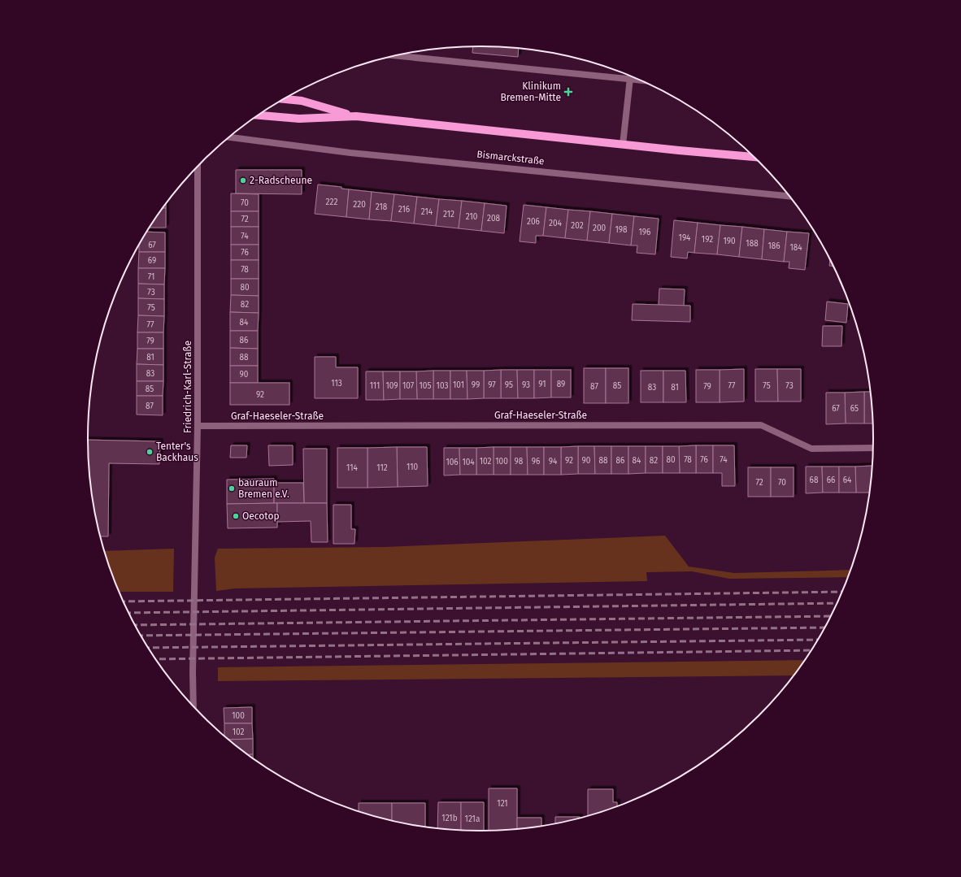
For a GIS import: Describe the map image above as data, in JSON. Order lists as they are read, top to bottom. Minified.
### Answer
{"streets":{"street":["Bismarckstraße","Friedrich-Karl-Straße","Graf-Haeseler-Straße"]},"crossings":[["Friedrich-Karl-Straße","Graf-Haeseler-Straße"]],"places":{"health":["Klinikum Bremen-Mitte"],"other":["2-Radscheune","Tenter's Backhaus","bauraum Bremen e.V.","Oecotop"]},"house_numbers":["222","70","220","218","216","214","212","210","208","72","206","204","202","200","198","196","74","194","192","190","188","67","186","184","76","69","78","71","80","73","82","75","84","77","86","79","81","88","83","90","113","91","89","101","99","97","95","93","111","109","107","105","103","85","77","75","73","87","79","83","81","85","92","87","67","65","80","78","76","74","92","90","88","86","84","82","102","100","98","96","94","106","104","110","114","112","68","66","64","72","70","100","102","121","121b","121a"]}
